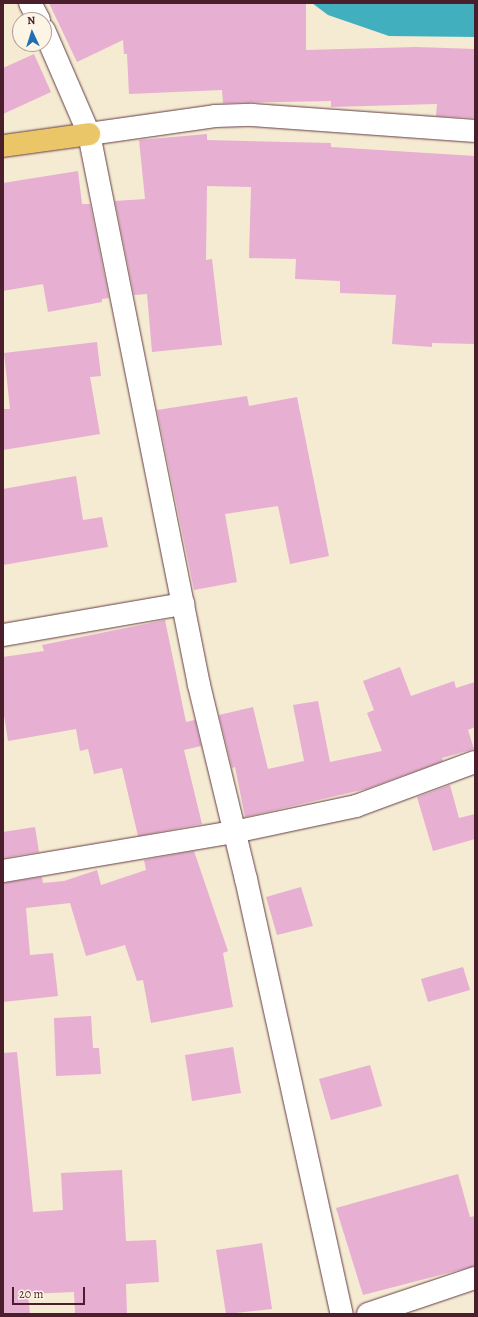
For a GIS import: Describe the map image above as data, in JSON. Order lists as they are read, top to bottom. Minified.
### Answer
{"scale_bar":"20 m","north":"top"}
